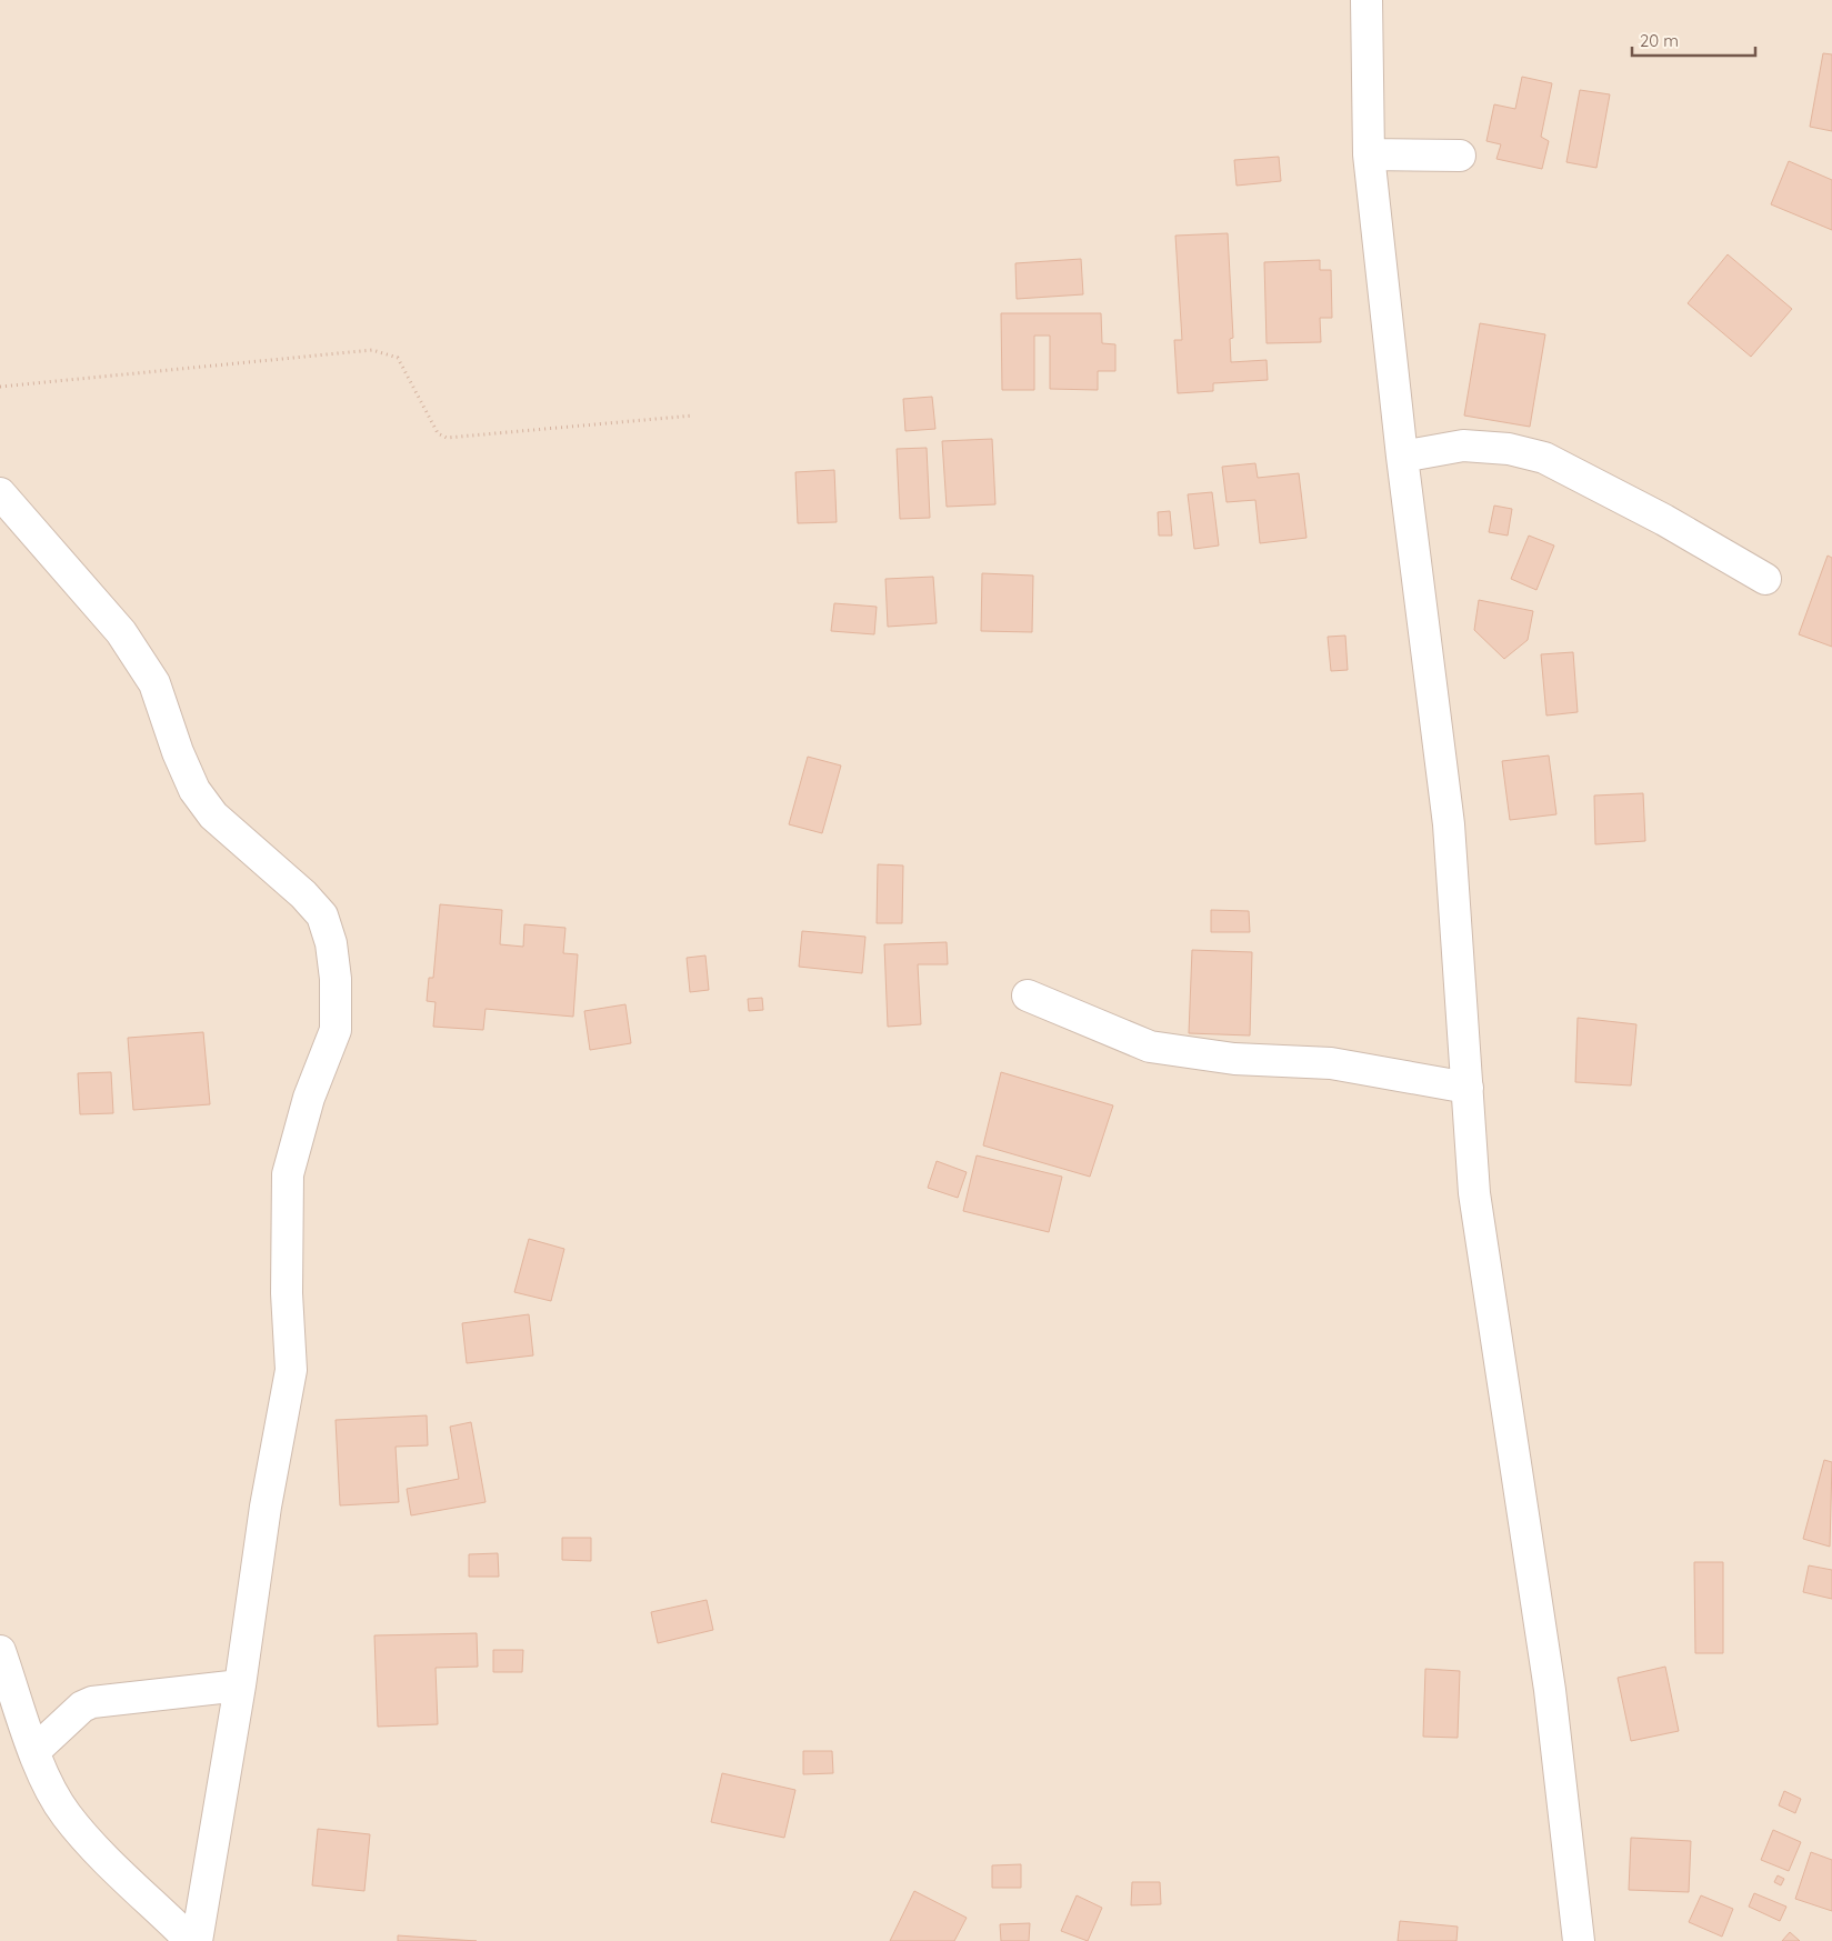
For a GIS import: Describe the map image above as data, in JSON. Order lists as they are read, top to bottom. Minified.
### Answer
{"scale_bar":"20 m"}
